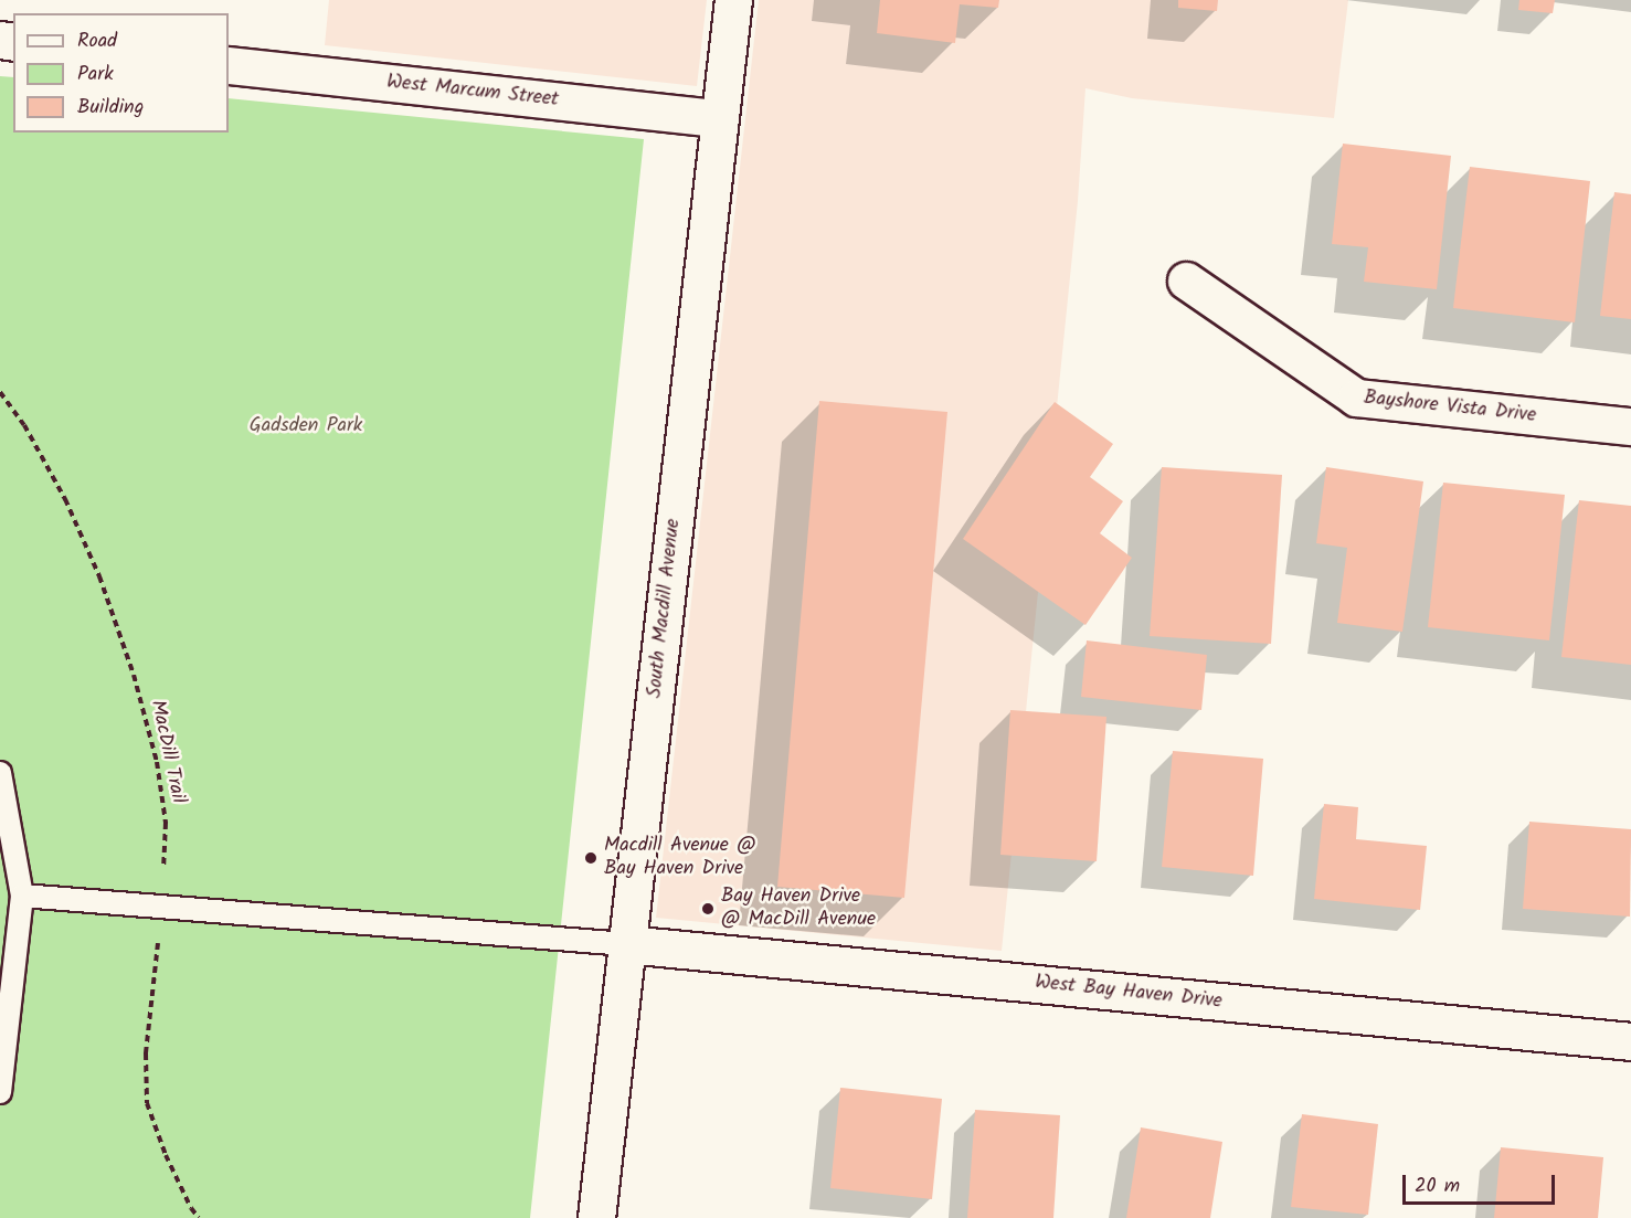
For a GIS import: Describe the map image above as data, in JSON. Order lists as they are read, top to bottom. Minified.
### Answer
{"streets":{"street":["West Marcum Street","Bayshore Vista Drive","South Macdill Avenue","West Bay Haven Drive"],"path":["MacDill Trail"]},"crossings":[["West Marcum Street","South Macdill Avenue"],["South Macdill Avenue","West Bay Haven Drive"]],"parks":["Gadsden Park"],"places":["Macdill Avenue @ Bay Haven Drive","Bay Haven Drive @ MacDill Avenue"],"legend":["Road","Park","Building"],"scale_bar":"20 m"}
